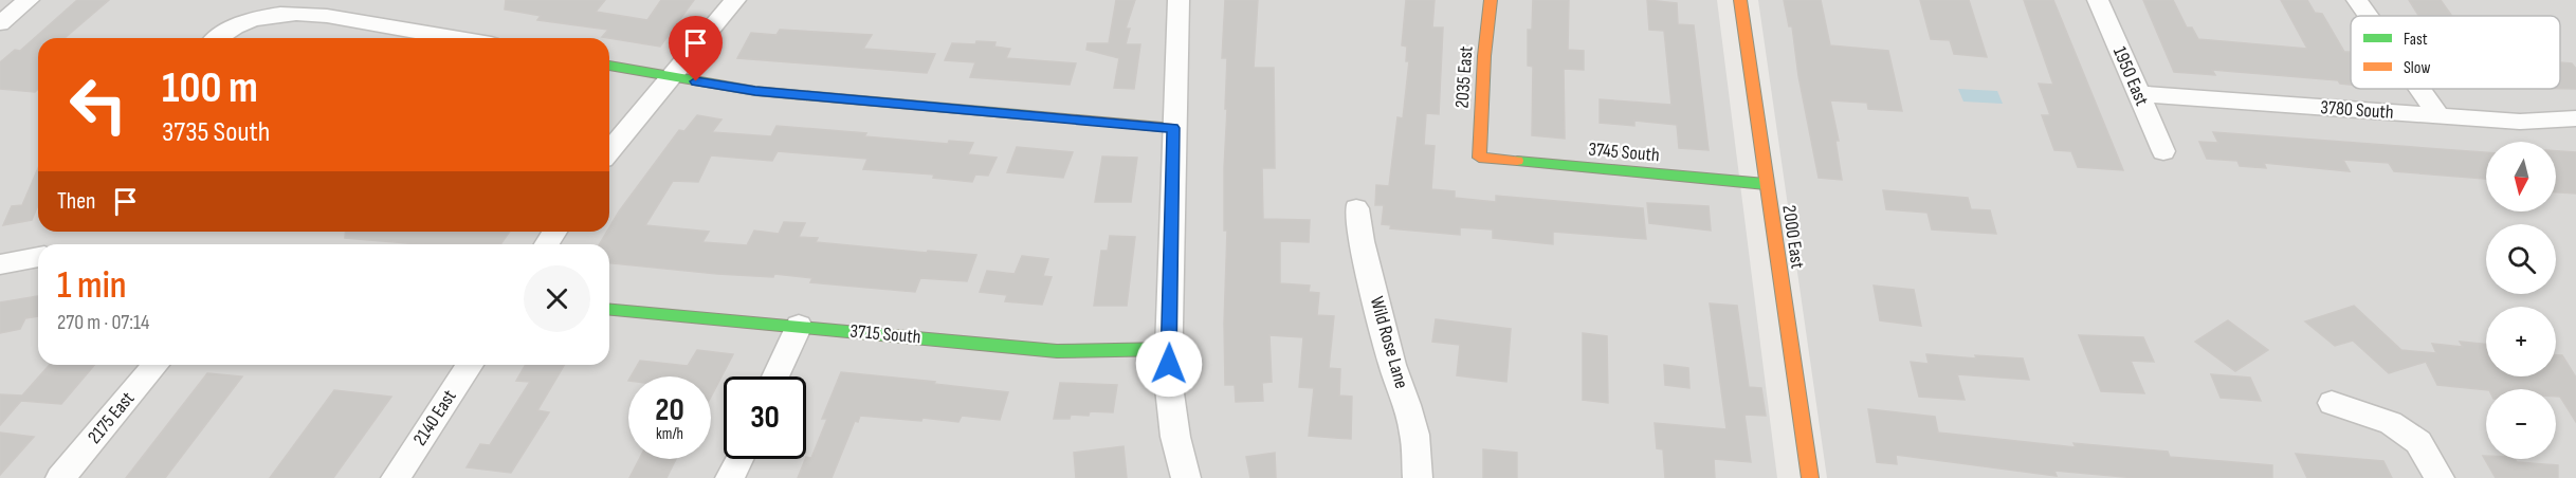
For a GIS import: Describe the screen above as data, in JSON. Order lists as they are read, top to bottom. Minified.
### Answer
{"streets":{"street":["1950 East","2035 East","3780 South","3745 South","2000 East","3715 South","Wild Rose Lane","2175 East","2140 East"]},"crossings":[["1950 East","3780 South"],["2035 East","3745 South"],["3745 South","2000 East"]],"legend":["Fast","Slow"],"north":"bottom","page":{"turn":["100 m","3735 South"],"map_buttons":["+","−"],"then":"Then","heading":["1 min","270 m · 07:14"],"speed":"20 km/h","limit":"30"}}
